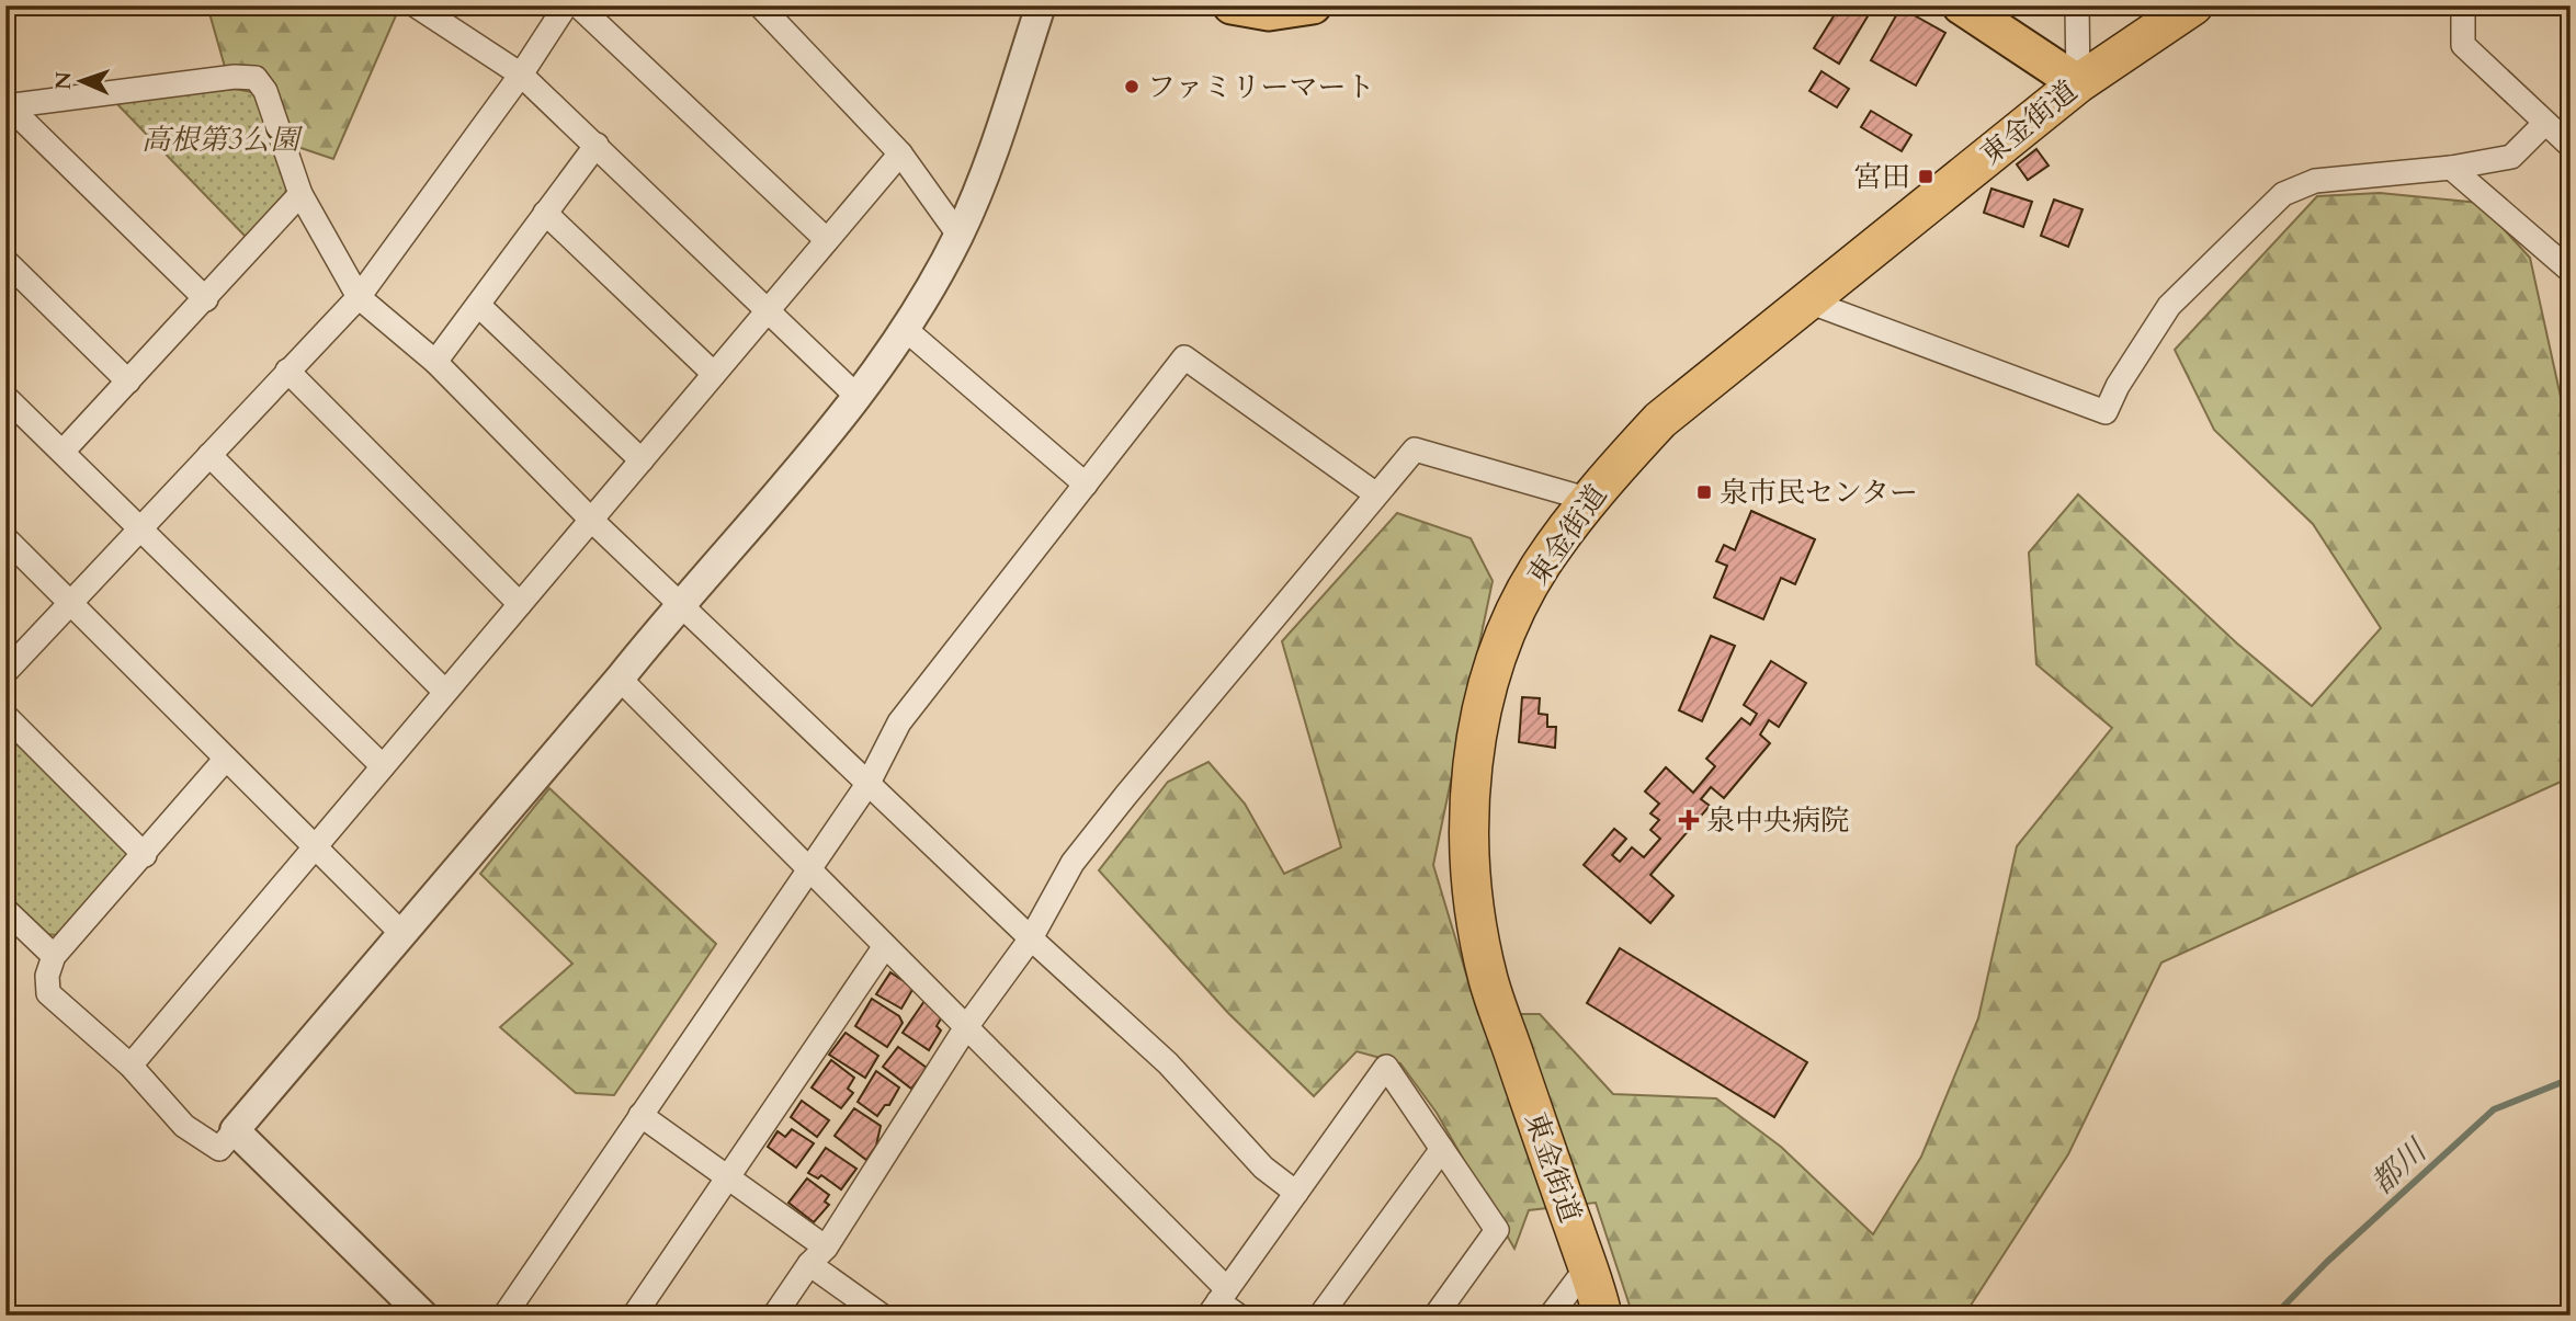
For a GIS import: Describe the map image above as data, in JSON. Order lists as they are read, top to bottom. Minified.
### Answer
{"streets":{"highway":["東金街道"]},"water":["都川"],"parks":["高根第3公園"],"places":{"other":["ファミリーマート"],"transit":["宮田","泉市民センター"],"health":["泉中央病院"]},"north":"left"}
